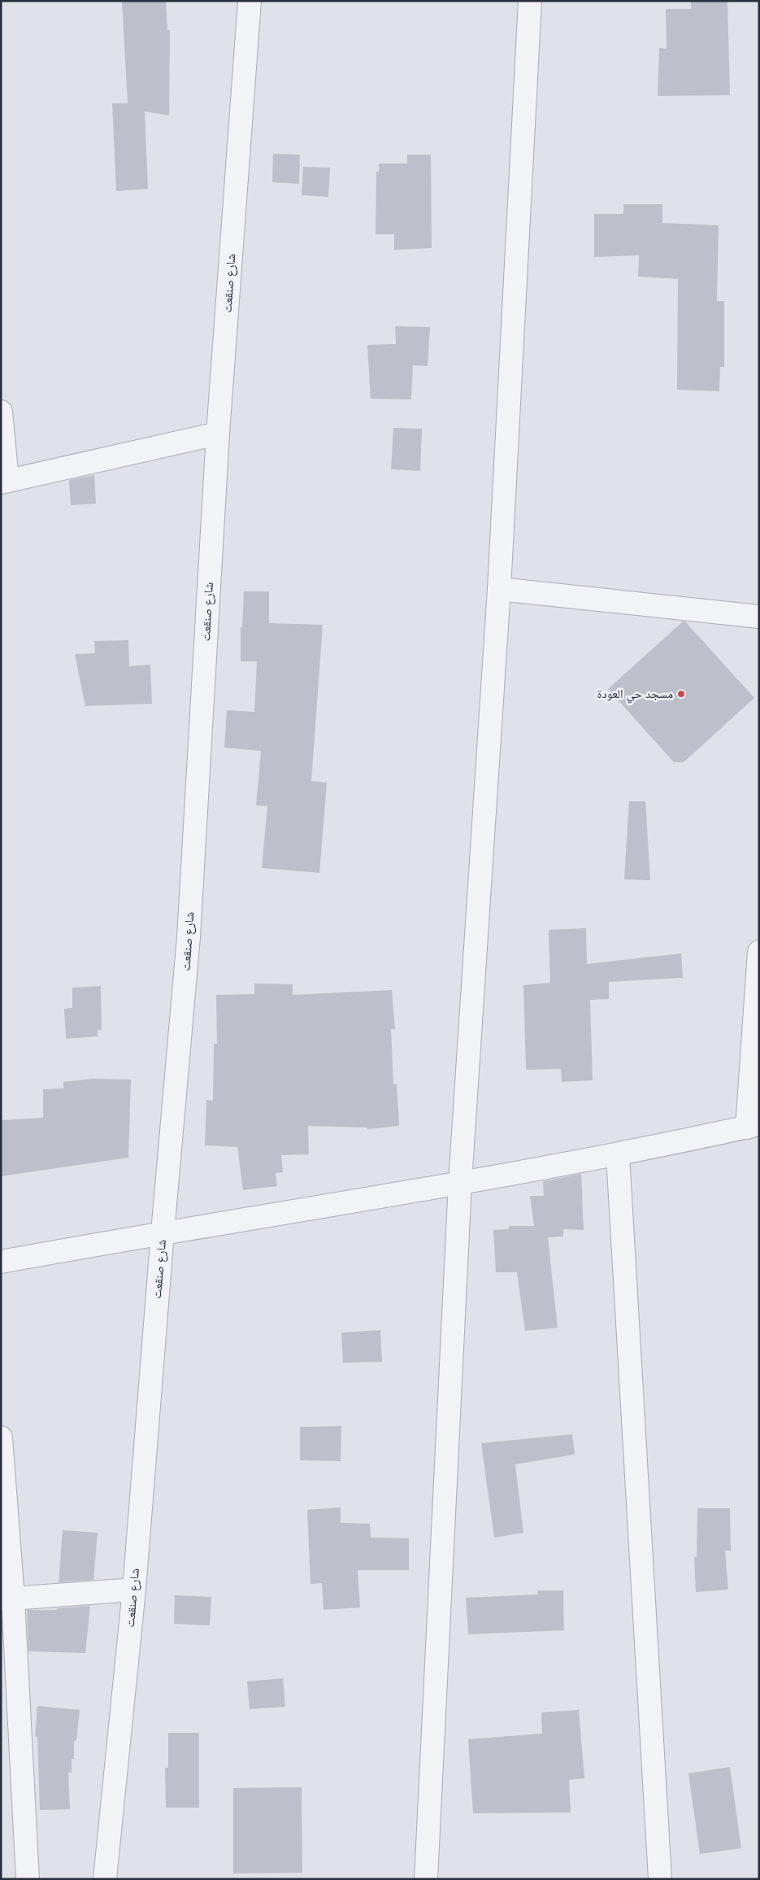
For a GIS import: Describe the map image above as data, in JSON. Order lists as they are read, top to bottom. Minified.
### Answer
{"streets":{"street":["شارع صنقعت"]},"places":["مسجد حي العودة"]}
